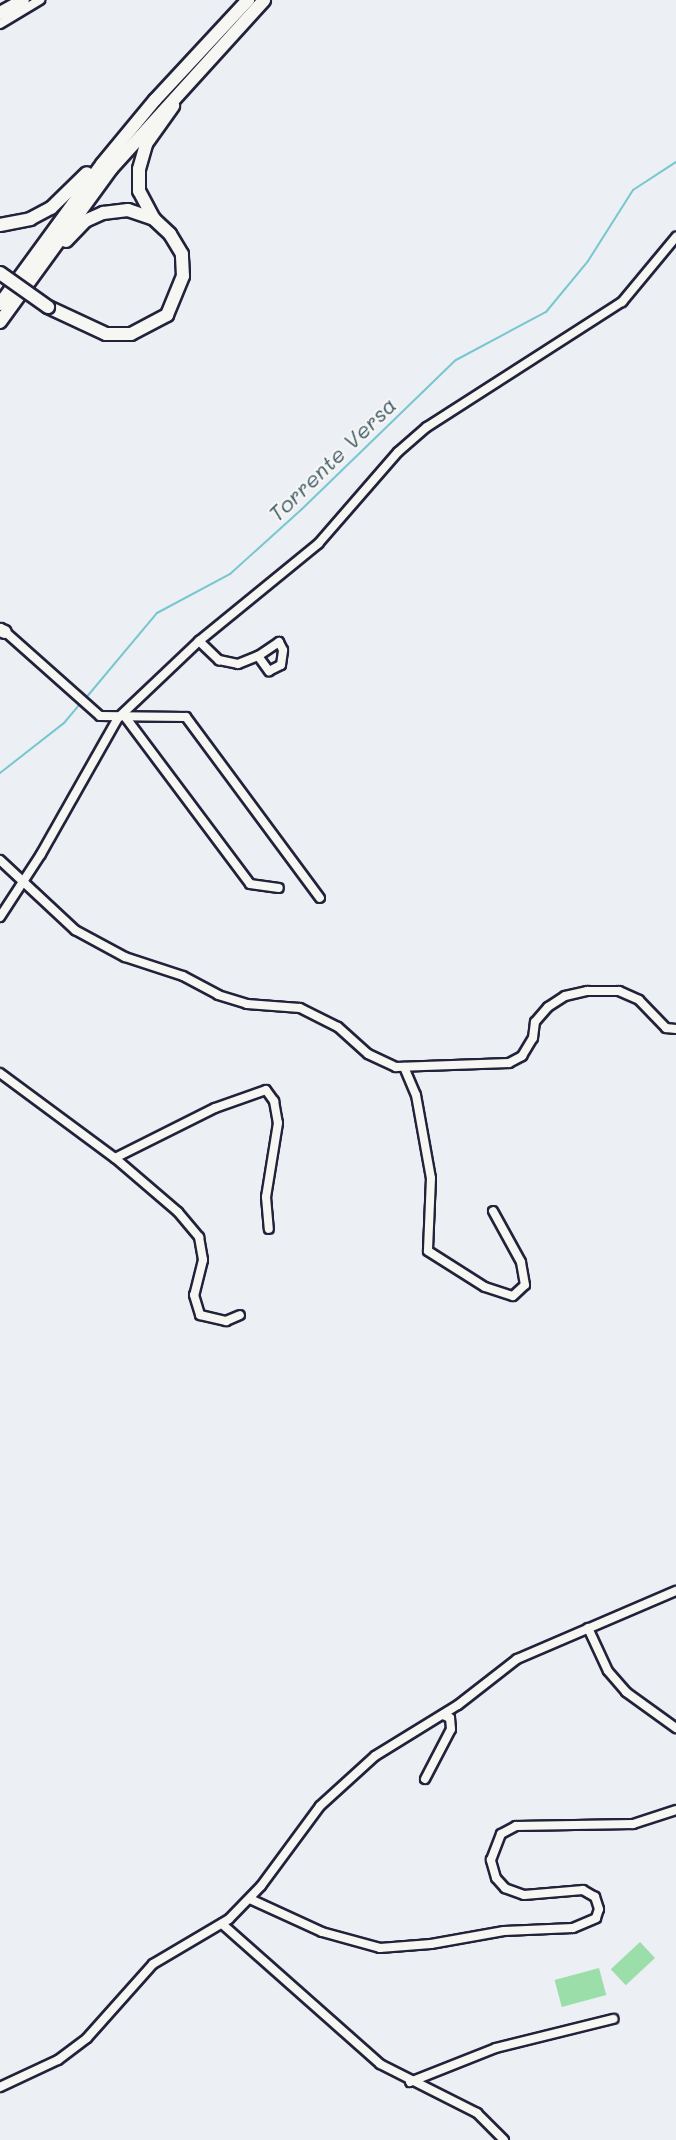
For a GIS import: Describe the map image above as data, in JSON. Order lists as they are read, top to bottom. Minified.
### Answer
{"water":["Torrente Versa"]}
